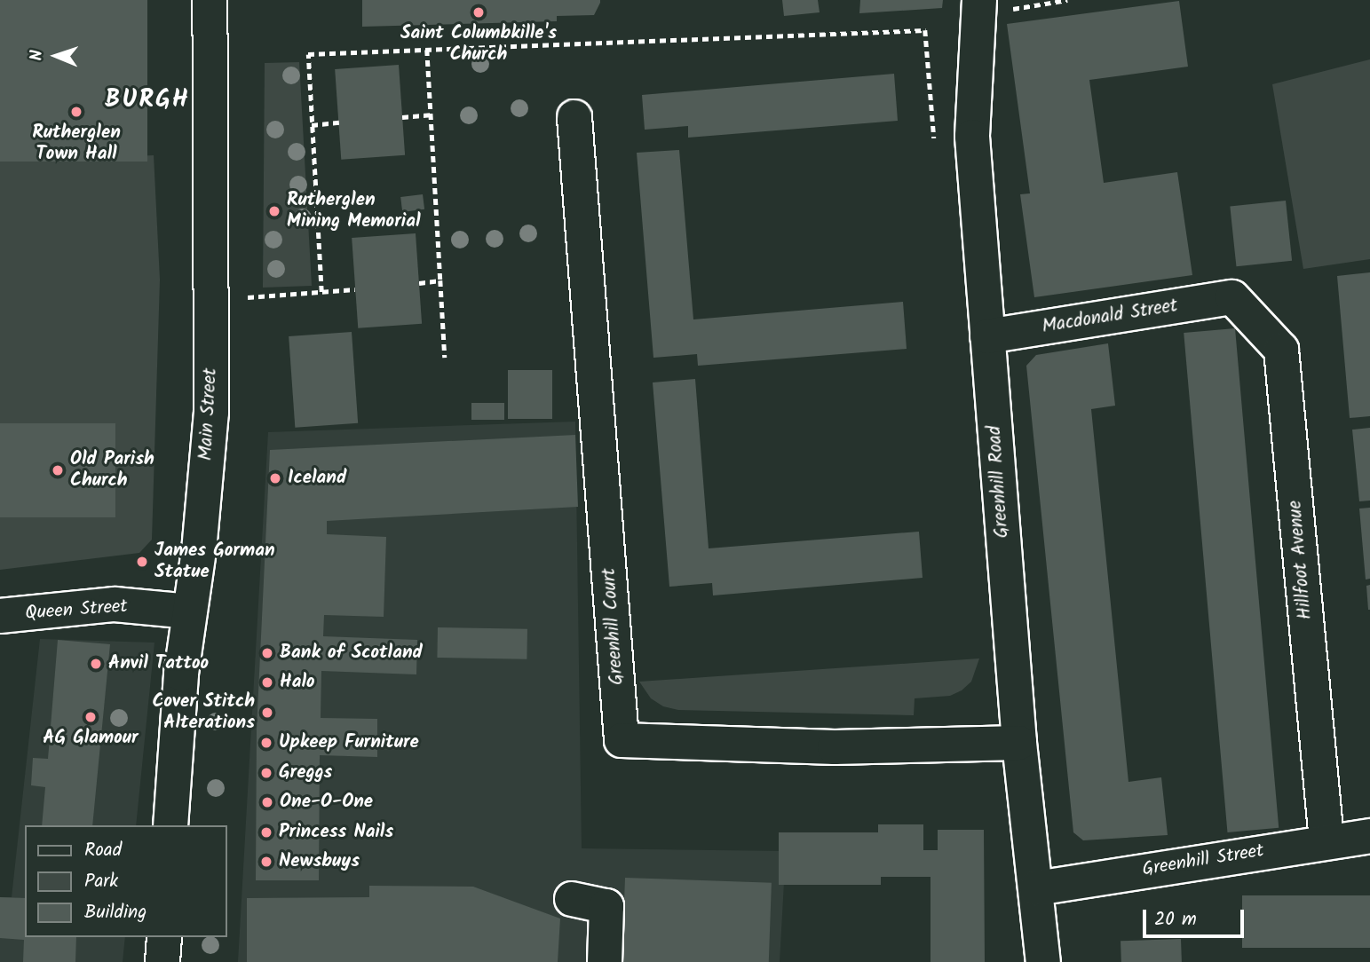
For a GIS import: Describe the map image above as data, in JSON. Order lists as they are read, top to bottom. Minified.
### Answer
{"streets":{"street":["Macdonald Street","Main Street","Greenhill Road","Hillfoot Avenue","Queen Street","Greenhill Court","Greenhill Street"]},"crossings":[["Macdonald Street","Greenhill Road"],["Macdonald Street","Hillfoot Avenue"],["Main Street","Queen Street"],["Greenhill Road","Greenhill Court"],["Greenhill Road","Greenhill Street"],["Hillfoot Avenue","Greenhill Street"]],"districts":["BURGH"],"places":["Saint Columbkille's Church","Rutherglen Town Hall","Rutherglen Mining Memorial","Old Parish Church","Iceland","James Gorman Statue","Bank of Scotland","Anvil Tattoo","Halo","Cover Stitch Alterations","AG Glamour","Upkeep Furniture","Greggs","One-O-One","Princess Nails","Newsbuys"],"legend":["Road","Park","Building"],"scale_bar":"20 m","north":"left"}
